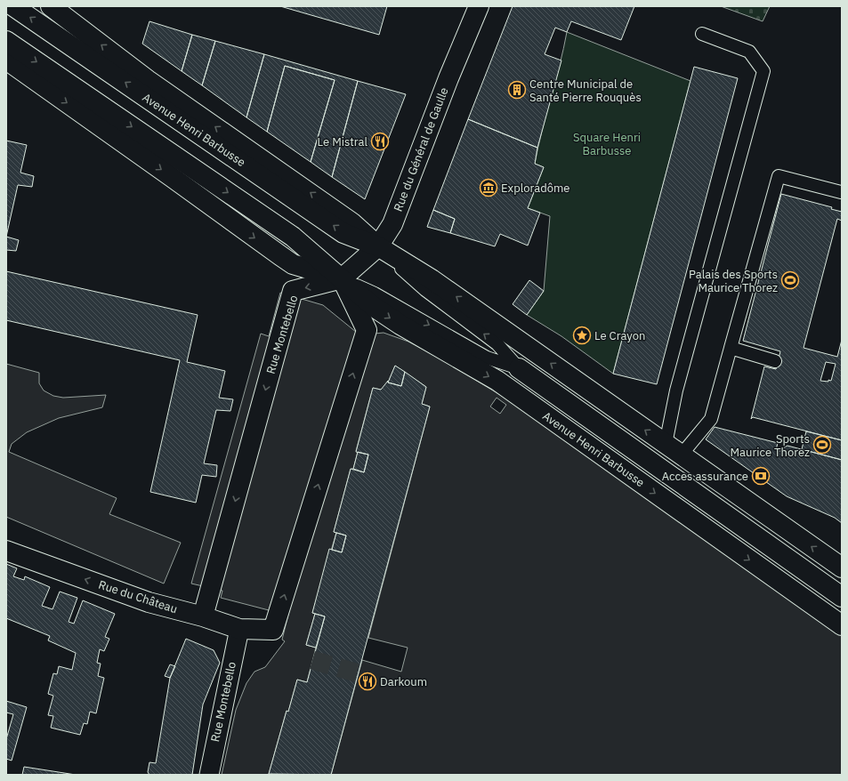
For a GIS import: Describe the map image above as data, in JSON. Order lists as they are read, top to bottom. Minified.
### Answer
{"streets":{"street":["Avenue Henri Barbusse","Rue du Général de Gaulle","Rue Montebello","Rue du Château"]},"crossings":[["Avenue Henri Barbusse","Rue du Général de Gaulle"],["Avenue Henri Barbusse","Rue Montebello"],["Avenue Henri Barbusse","Rue du Château"],["Rue du Général de Gaulle","Rue Montebello"],["Rue du Général de Gaulle","Rue du Château"],["Rue Montebello","Rue du Château"]],"one_way":["Rue Montebello"],"parks":["Square Henri Barbusse"],"places":{"building":["Centre Municipal de Santé Pierre Rouquès"],"restaurant":["Le Mistral","Darkoum"],"museum":["Exploradôme"],"sports":["Palais des Sports Maurice Thorez","Sports Maurice Thorez"],"place":["Le Crayon"],"bank":["Acces assurance"]}}
